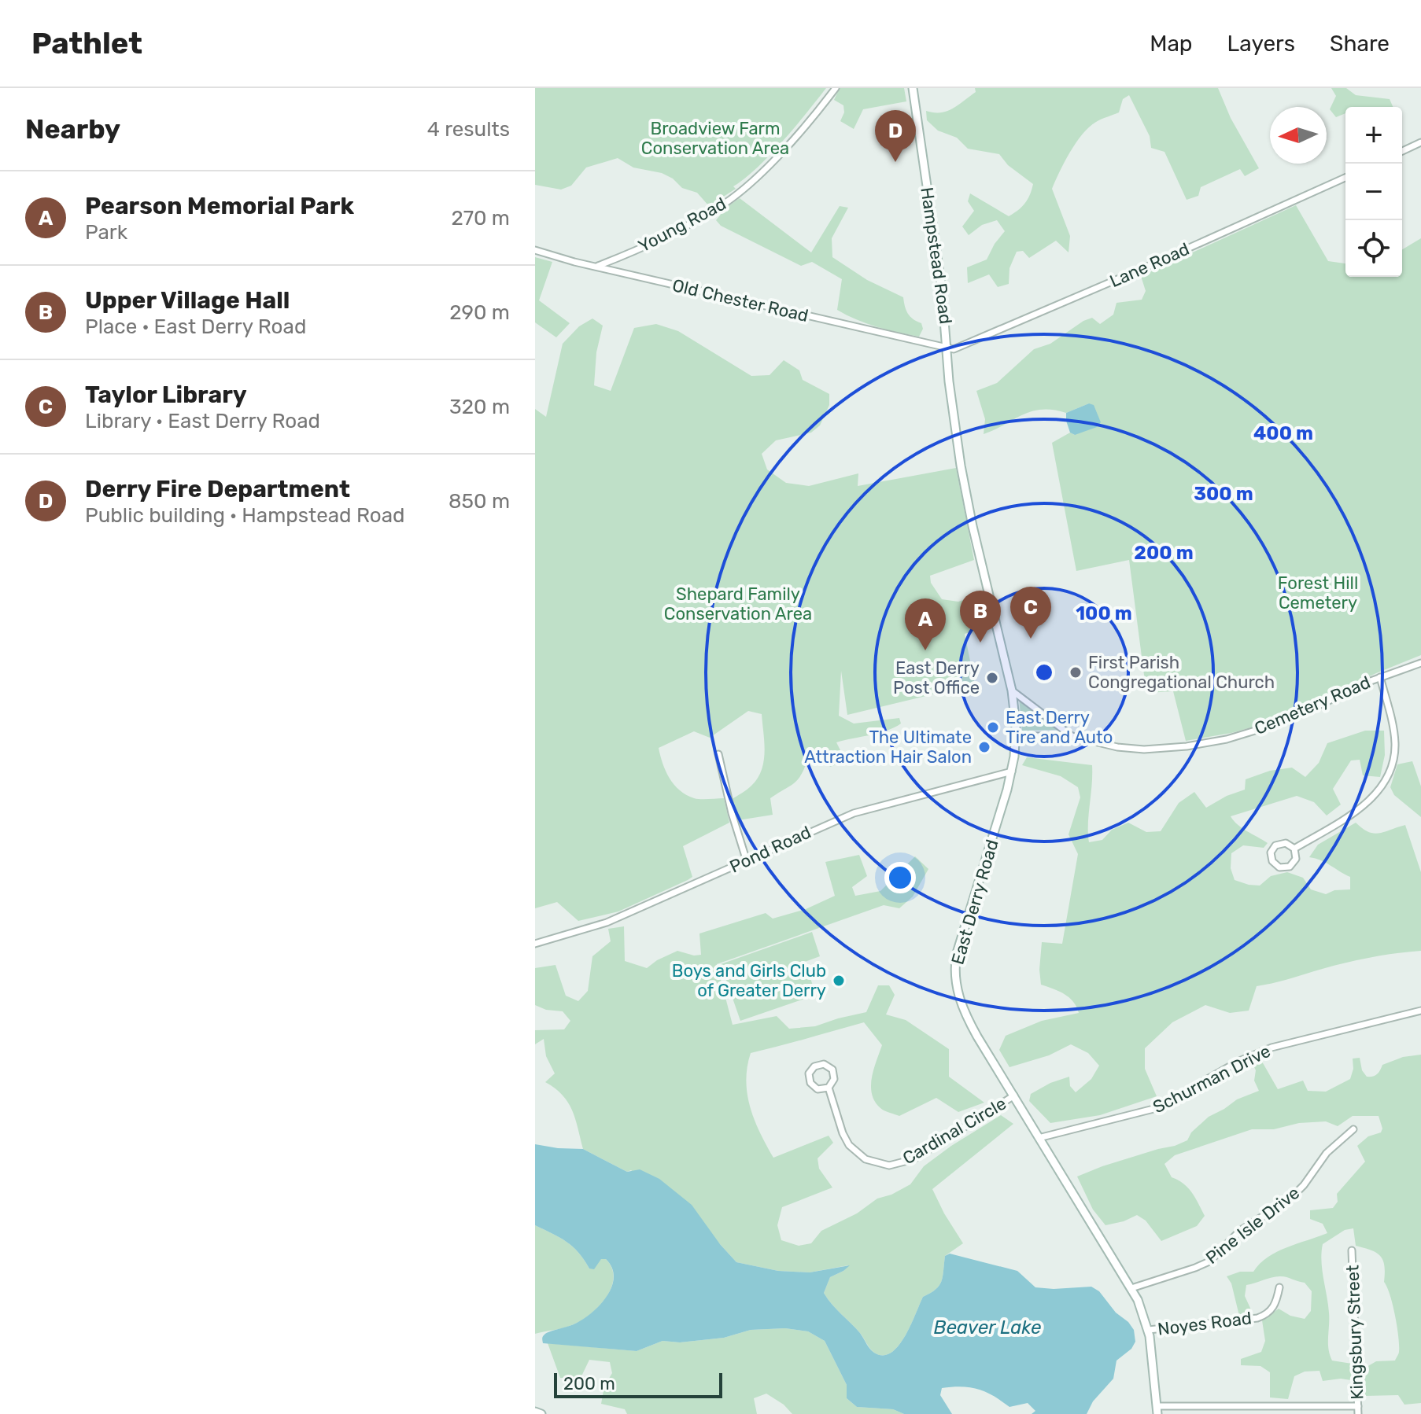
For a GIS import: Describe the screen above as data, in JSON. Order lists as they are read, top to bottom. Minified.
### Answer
{"streets":{"street":["Young Road","Hampstead Road","Lane Road","Old Chester Road","Cemetery Road","Pond Road","East Derry Road","Schurman Drive","Cardinal Circle","Pine Isle Drive","Noyes Road","Kingsbury Street"]},"crossings":[["Young Road","Old Chester Road"],["Hampstead Road","Lane Road"],["Hampstead Road","Old Chester Road"],["Hampstead Road","East Derry Road"],["Lane Road","Old Chester Road"],["Lane Road","East Derry Road"],["Old Chester Road","East Derry Road"],["Cemetery Road","East Derry Road"],["Pond Road","East Derry Road"],["East Derry Road","Schurman Drive"],["East Derry Road","Cardinal Circle"],["East Derry Road","Pine Isle Drive"],["East Derry Road","Noyes Road"]],"water":["Beaver Lake"],"parks":["Broadview Farm Conservation Area","Forest Hill Cemetery","Shepard Family Conservation Area"],"places":["First Parish Congregational Church","East Derry Post Office","East Derry Tire and Auto","The Ultimate Attraction Hair Salon","Boys and Girls Club of Greater Derry"],"scale_bar":"200 m","north":"left","page":{"header":"Pathlet","nav":["Map","Layers","Share"],"heading":["Nearby","4 results"],"map_buttons":["+","−"],"pins":["D","C","B","A"],"list":[{"mark":"A","name":"Pearson Memorial Park","note":"Park","value":"270 m"},{"mark":"B","name":"Upper Village Hall","note":"Place · East Derry Road","value":"290 m"},{"mark":"C","name":"Taylor Library","note":"Library · East Derry Road","value":"320 m"},{"mark":"D","name":"Derry Fire Department","note":"Public building · Hampstead Road","value":"850 m"}],"scale":"200 m"},"rings":["400 m","300 m","200 m","100 m"]}
